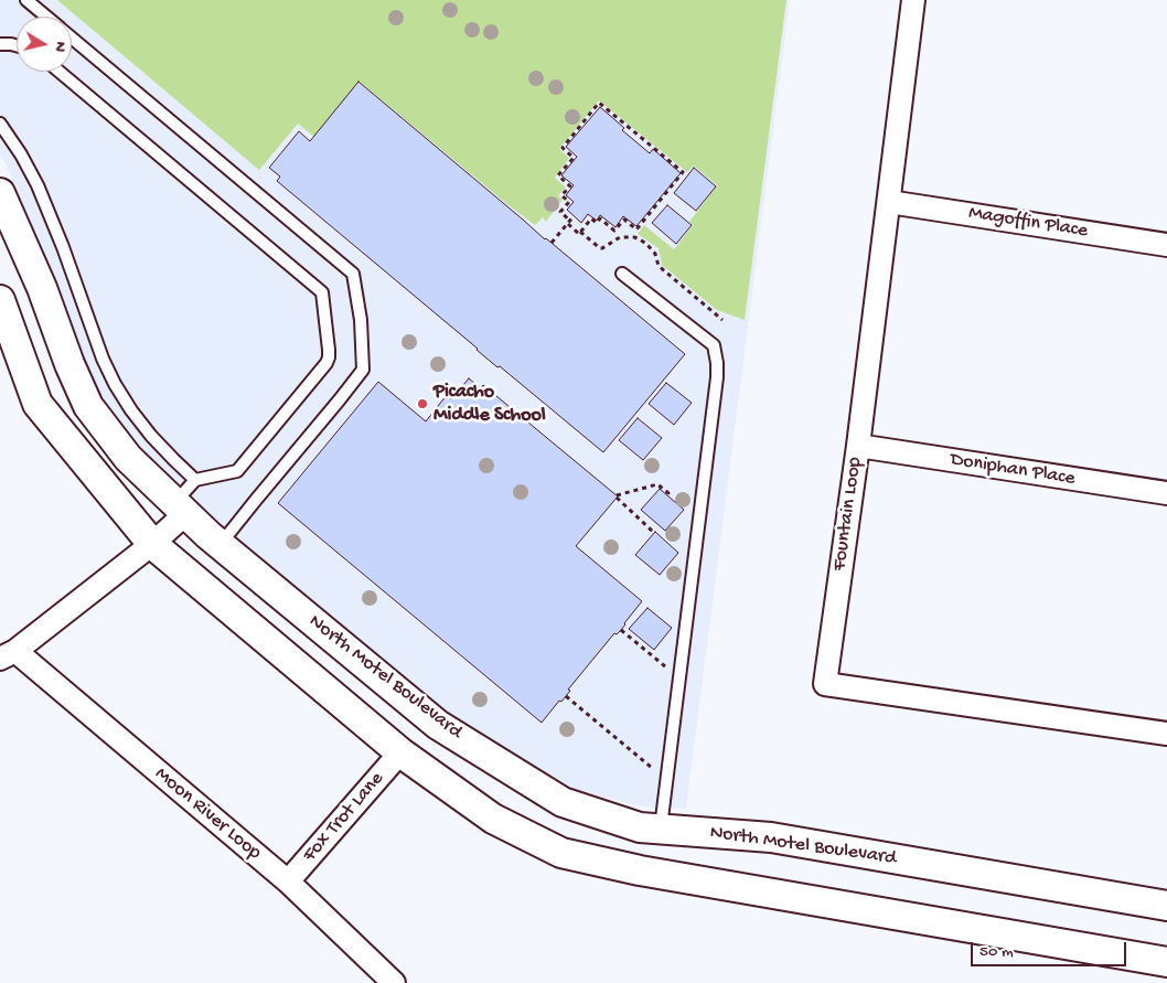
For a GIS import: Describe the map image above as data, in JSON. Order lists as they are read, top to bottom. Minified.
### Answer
{"streets":{"street":["Magoffin Place","Doniphan Place","Fountain Loop","North Motel Boulevard","Moon River Loop","Fox Trot Lane"]},"crossings":[["Magoffin Place","Fountain Loop"],["Doniphan Place","Fountain Loop"],["North Motel Boulevard","Moon River Loop"],["Moon River Loop","Fox Trot Lane"]],"places":["Picacho Middle School"],"scale_bar":"50 m","north":"right"}
